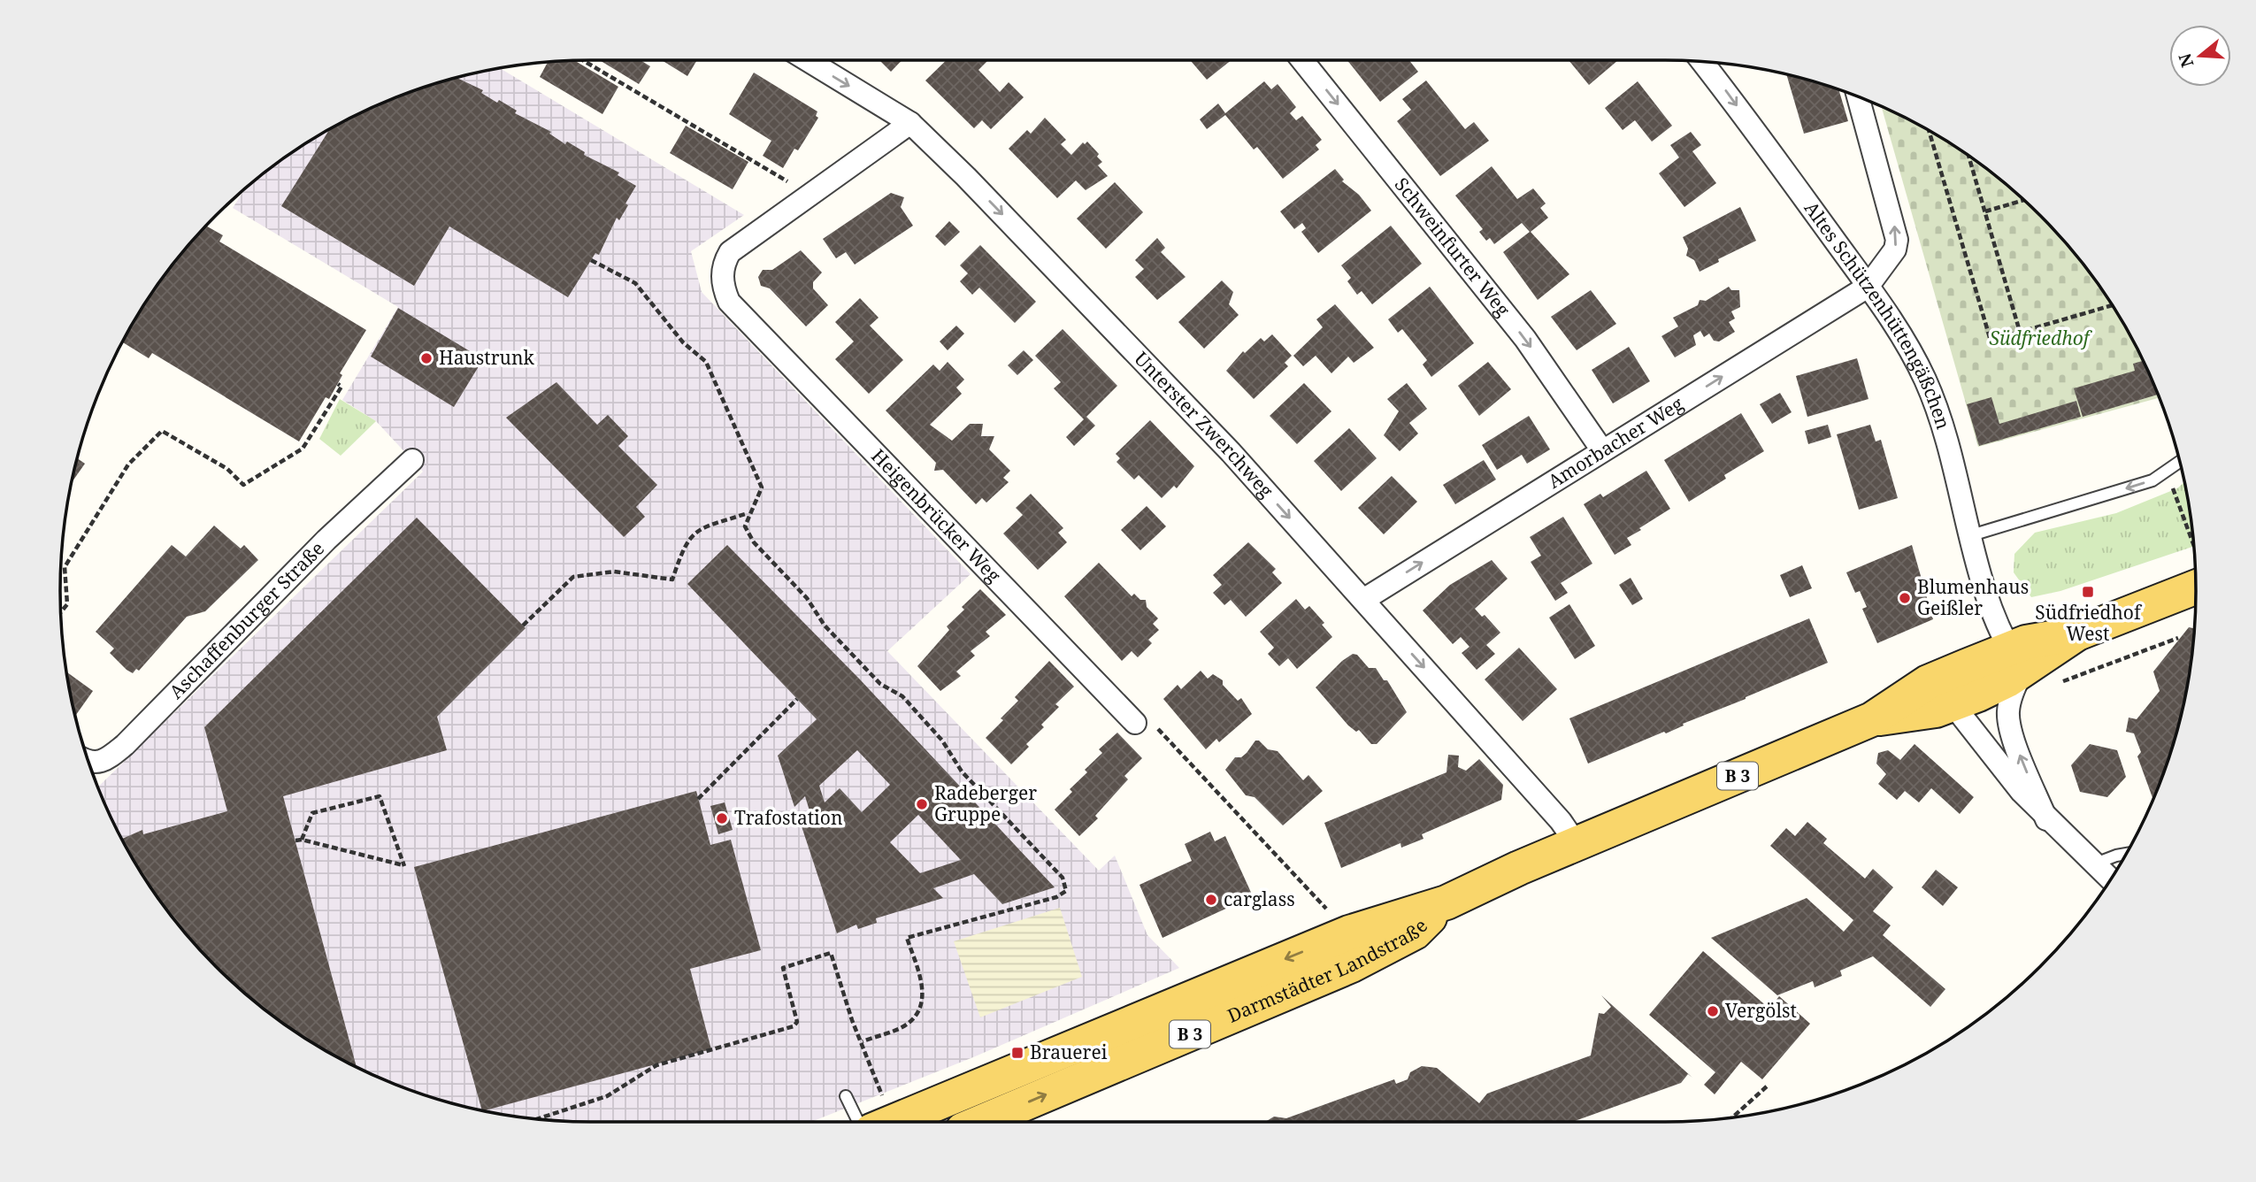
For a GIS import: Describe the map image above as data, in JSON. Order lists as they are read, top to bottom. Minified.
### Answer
{"streets":{"main road":["B 3","Darmstädter Landstraße"],"street":["Schweinfurter Weg","Altes Schützenhüttengäßchen","Unterster Zwerchweg","Amorbacher Weg","Heigenbrücker Weg","Aschaffenburger Straße"]},"crossings":[["Schweinfurter Weg","Amorbacher Weg"],["Altes Schützenhüttengäßchen","Amorbacher Weg"],["Altes Schützenhüttengäßchen","Darmstädter Landstraße"],["Unterster Zwerchweg","Amorbacher Weg"],["Unterster Zwerchweg","Heigenbrücker Weg"],["Unterster Zwerchweg","Darmstädter Landstraße"]],"one_way":["Schweinfurter Weg","Altes Schützenhüttengäßchen","Unterster Zwerchweg","Amorbacher Weg"],"parks":["Südfriedhof"],"places":{"other":["Haustrunk","Blumenhaus Geißler","Radeberger Gruppe","Trafostation","carglass","Vergölst"],"transit":["Südfriedhof West","Brauerei"]},"north":"left"}
